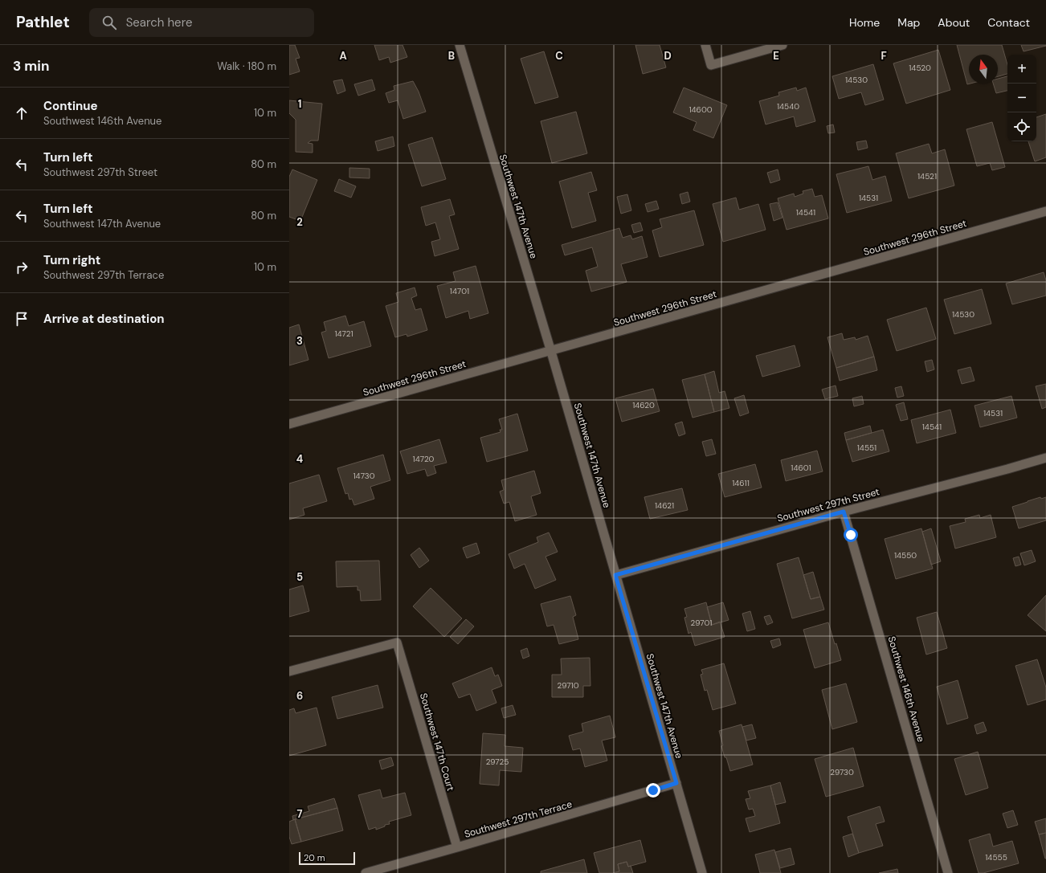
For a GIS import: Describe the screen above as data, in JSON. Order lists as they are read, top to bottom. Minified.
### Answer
{"streets":{"street":["Southwest 147th Avenue","Southwest 296th Street","Southwest 297th Street","Southwest 146th Avenue","Southwest 147th Court","Southwest 297th Terrace"]},"crossings":[["Southwest 147th Avenue","Southwest 296th Street"],["Southwest 147th Avenue","Southwest 297th Street"],["Southwest 147th Avenue","Southwest 297th Terrace"],["Southwest 297th Street","Southwest 146th Avenue"],["Southwest 147th Court","Southwest 297th Terrace"]],"house_numbers":["14520","14530","14540","14600","14521","14531","14541","14701","14530","14721","14620","14531","14541","14551","14720","14601","14730","14611","14621","14550","29701","29710","29725","29730","14555"],"scale_bar":"20 m","north":"top","page":{"header":"Pathlet","search":"Search here","nav":["Home","Map","About","Contact"],"heading":["3 min","Walk · 180 m"],"map_buttons":["+","−"],"list":[["Continue","Southwest 146th Avenue","10 m"],["Turn left","Southwest 297th Street","80 m"],["Turn left","Southwest 147th Avenue","80 m"],["Turn right","Southwest 297th Terrace","10 m"],"Arrive at destination"],"scale":"20 m"},"grid":{"columns":["A","B","C","D","E","F"],"rows":["1","2","3","4","5","6","7"]}}
